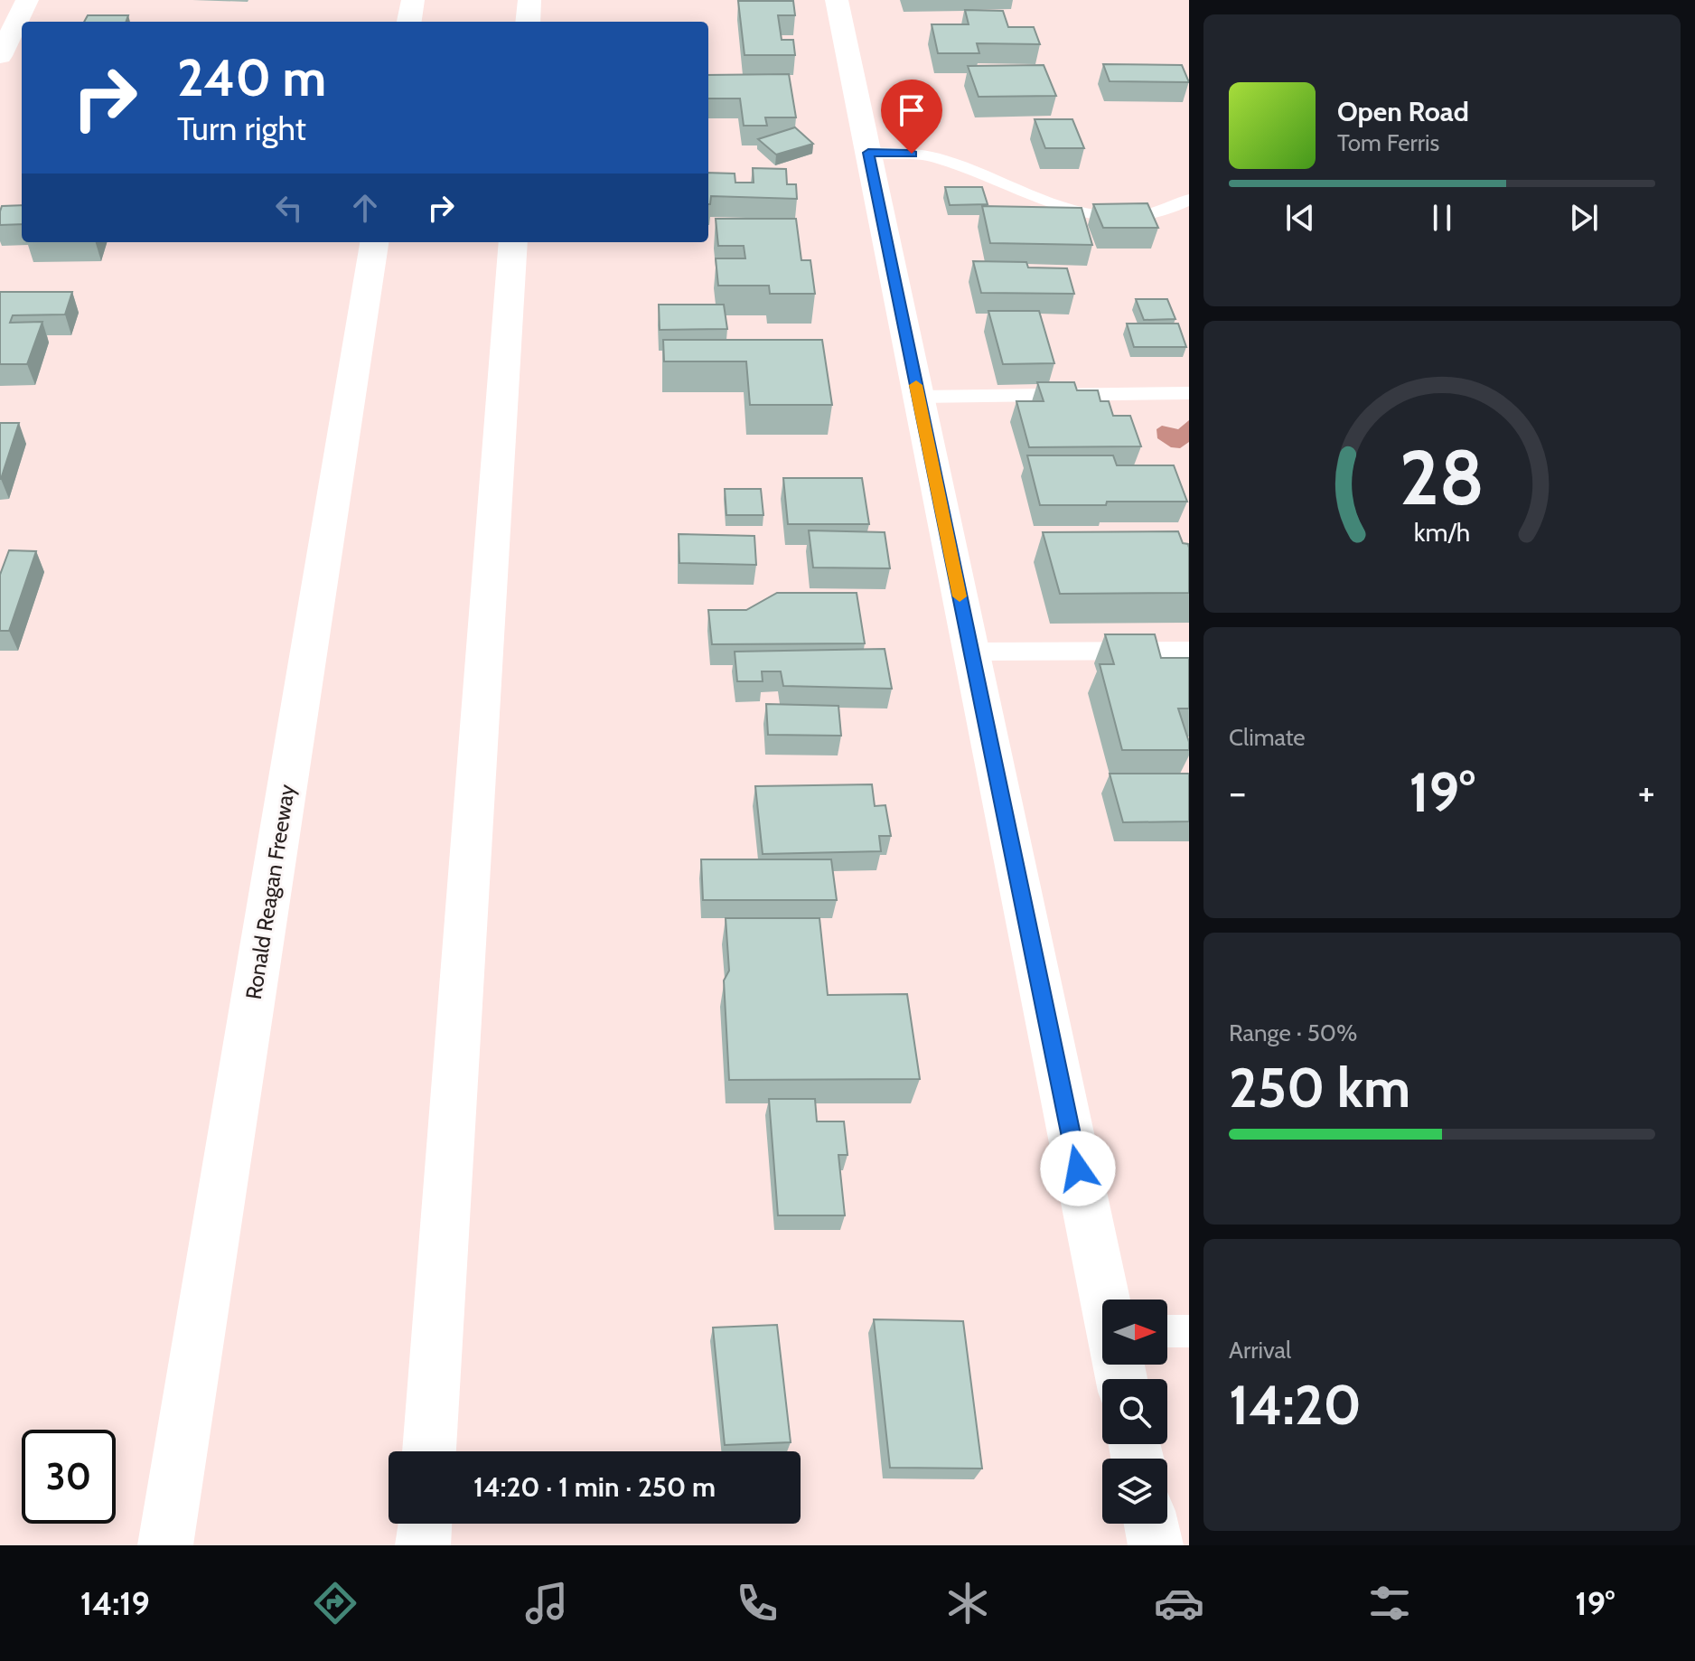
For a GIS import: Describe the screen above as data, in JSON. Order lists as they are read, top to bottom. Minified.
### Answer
{"streets":{"main road":["Ronald Reagan Freeway"]},"north":"right","page":{"turn":["240 m","Turn right"],"song":["Open Road","Tom Ferris"],"tile":["Climate",["Range · 50%","250 km"],["Arrival","14:20"]],"heat":["−","19°","+"],"limit":"30","trip":"14:20 · 1 min · 250 m","tabs":["14:19","19°"],"gauge":["28","km/h"]}}
